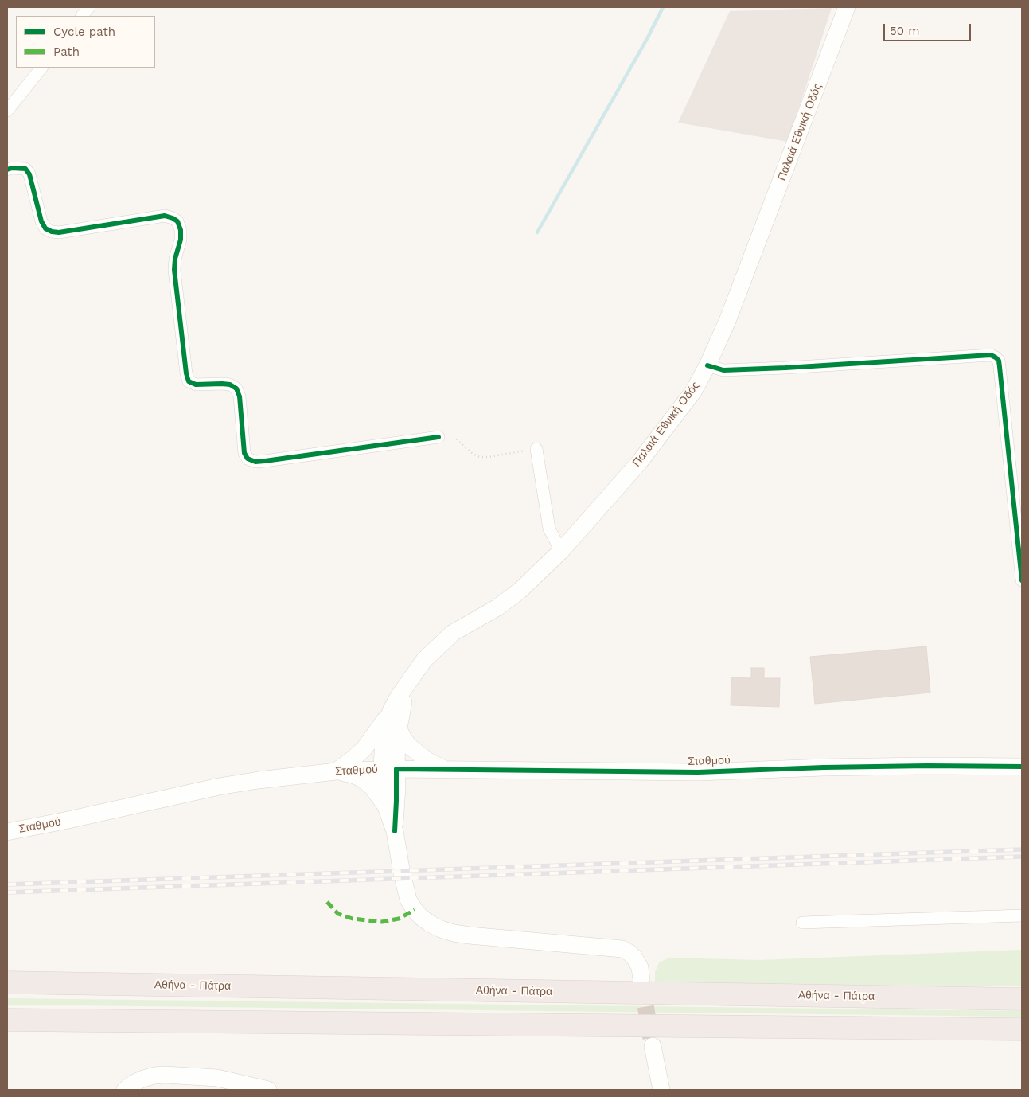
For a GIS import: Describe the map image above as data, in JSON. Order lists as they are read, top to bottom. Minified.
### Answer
{"streets":{"highway":["Αθήνα - Πάτρα"],"main road":["Παλαιά Εθνική Οδός","Σταθμού"]},"crossings":[["Παλαιά Εθνική Οδός","Σταθμού"]],"legend":["Cycle path","Path"],"scale_bar":"50 m"}
